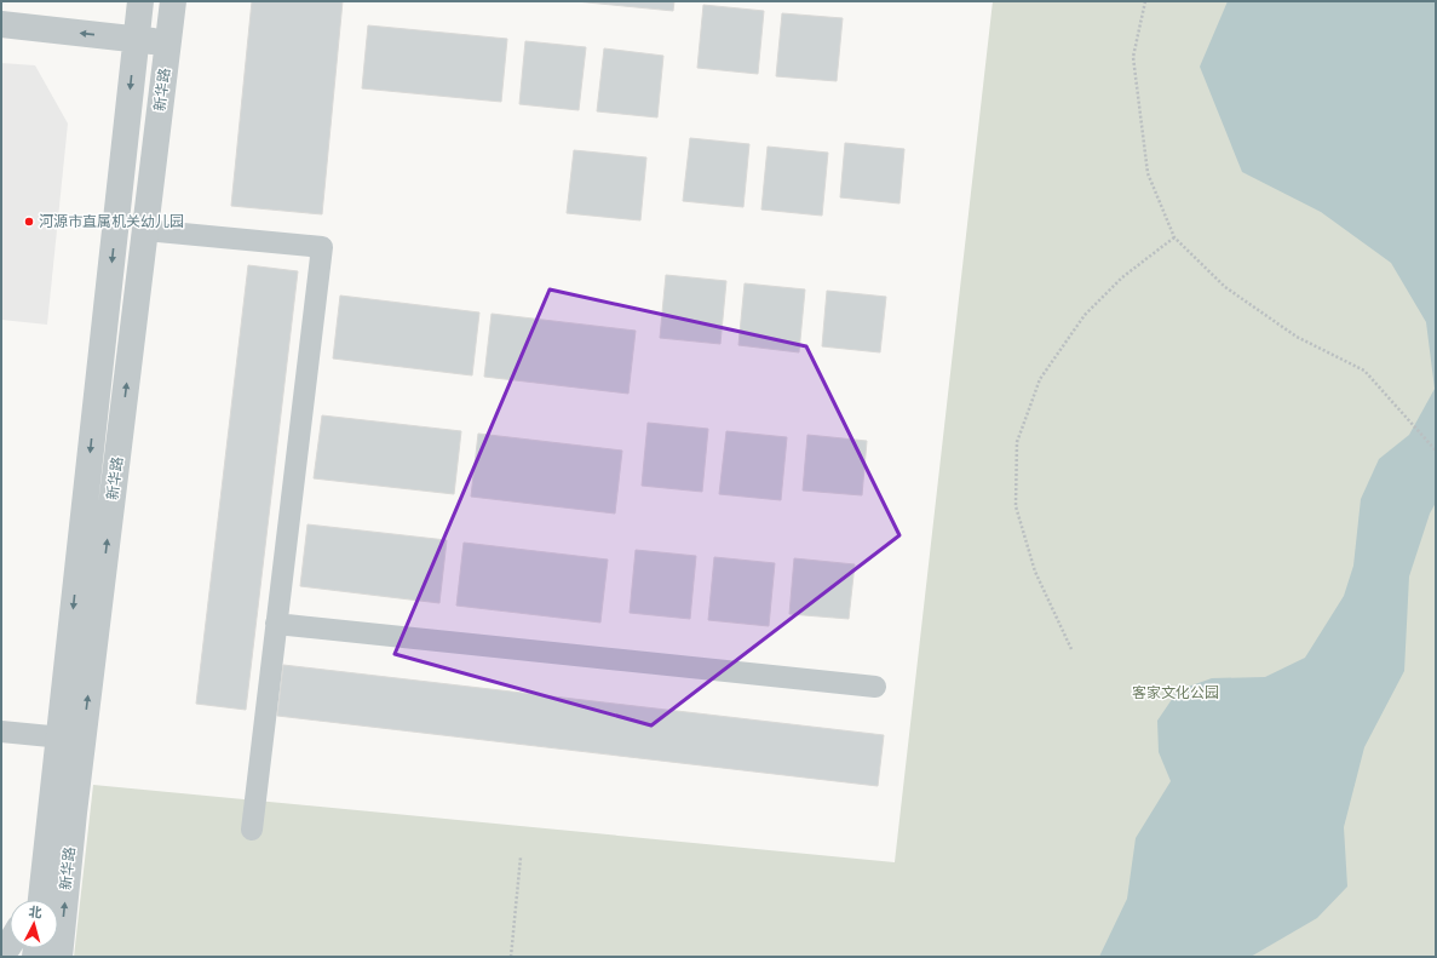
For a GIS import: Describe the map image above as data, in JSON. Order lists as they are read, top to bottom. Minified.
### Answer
{"streets":{"street":["新华路"]},"parks":["客家文化公园"],"places":["河源市直属机关幼儿园"],"north":"top"}
